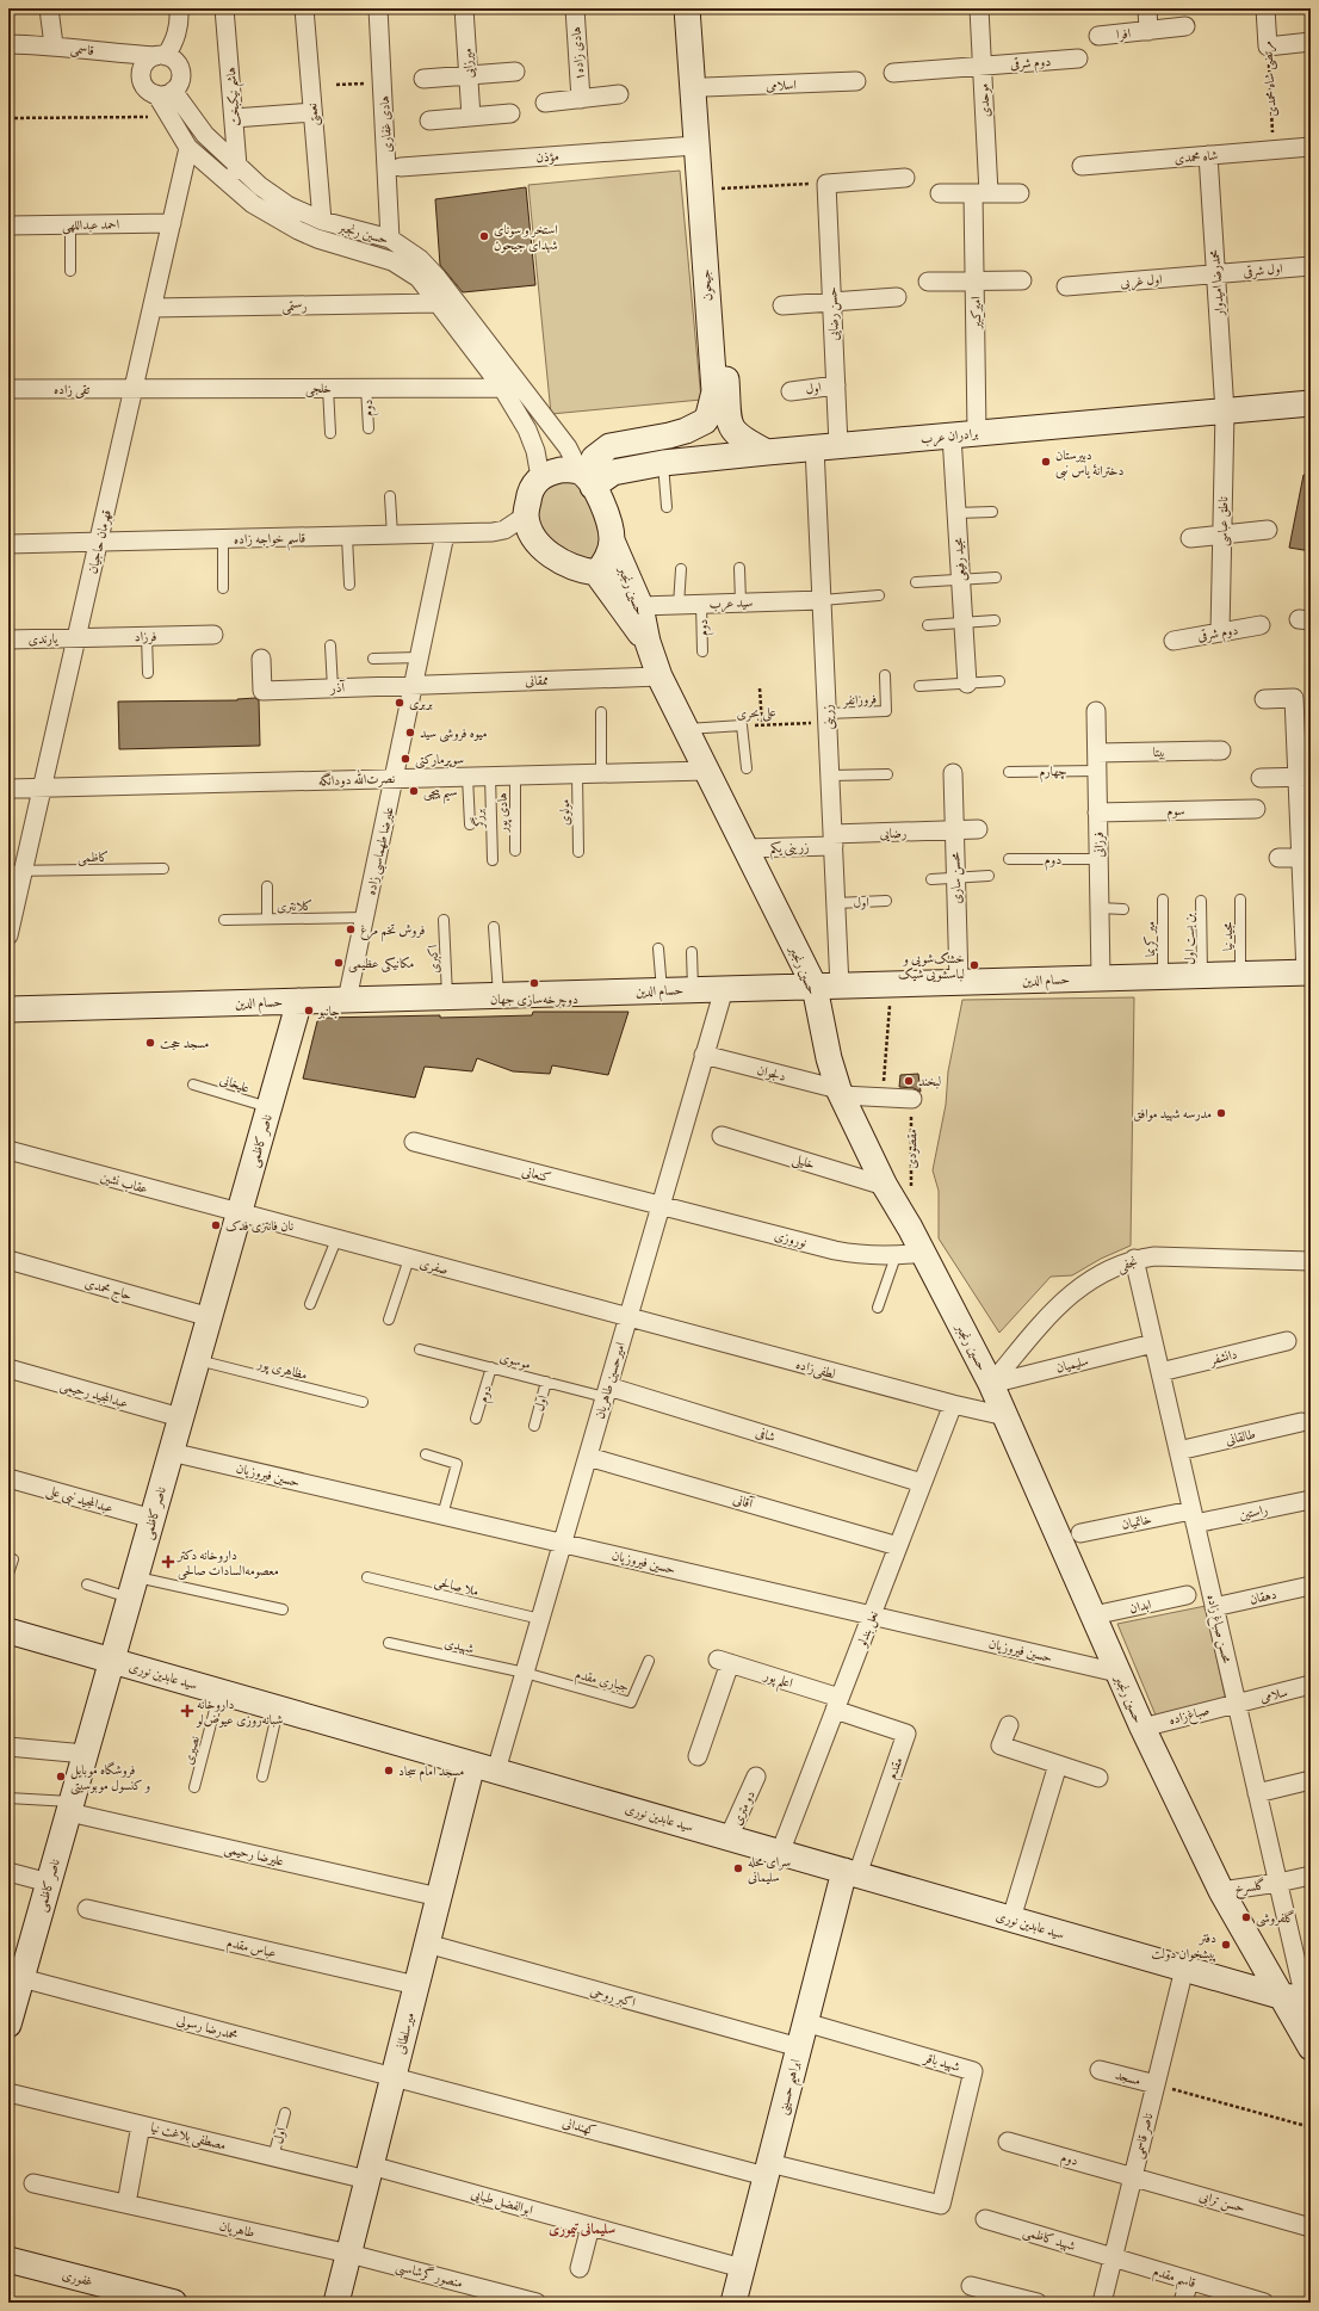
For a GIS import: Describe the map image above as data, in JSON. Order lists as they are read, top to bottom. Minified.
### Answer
{"streets":{"main road":["حسین رنجبر","جیحون","برادران عرب","حسام الدین","ناصر کاظمی","سید عابدین نوری","میرسلطانی","ابراهیم حسینی","غفوری"],"street":["افرا","قاسمی","هادی زاده۱","دوم شرقی","میرزایی","مرتضی شاه محمدی","اسلامی","هاشم نیکبخت","موحدی","نعمتی","هادی غفاری","مؤذن","شاه محمدی","احمد عبداللهی","اول شرقی","اول غربی","محمدرضا امیدوار","رستمی","امیرکبیر","حسن رضایی","خلجی","اول","تقی زاده","دوم","ناطق عباسی","قاسم خواجه زاده","قهرمان حاجیان","مجید رفیعی","سید عرب","فرزاد","یارندی","ممقانی","آذر","زرینی","بیتا","نصرت‌الله دودانگه","سوم","رضایی","فرزانی","زرینی یکم","علیرضا طهماسبی زاده","محسن ساری","دلجوان","خلیلی","کنعانی","عقاب نشین","نوروزی","نجفی","صفری","حاج محمدی","دانشفر","سلیمیان","لطفی‌زاده","امیرحسین طاهریان","عبدالمجید رحیمی","شافی","طالقانی","حسین فیروزیان","عبدالمجید نبی علی","آقانی","راستین","خاتمیان","دهقان","ابدان","نعل بندلو","محسن صباغ زاده","اعلم پور","سلامی","صباغ‌زاده","مقدم","دو متری","علیرضا رحیمی","گلسرخ","عباس مقدم","اکبر روحی","محمدرضا رسولی","شهید باقر","مسجد","کهندانی","مصطفی بلاغت نیا","ناصر قاسمی","ابوالفضل طبایی","حسن ترابی","طاهریان","شهید کاظمی","منصور گرشاسبی","قاسم مقدم"],"lane":["فروزانفر","علی بحری","چهارم","هادی پور","مولوی","برزگر","کاظمی","کلانتری","مجید نیا","میر کریما","بن بست اول","اکبری","علیخانی","موسوی","مظاهری پور","ملا صالحی","شهیدی","جباری مقدم","نصیری"],"path":["مقصودی"]},"crossings":[["قاسمی","حسین رنجبر"],["دوم شرقی","موحدی"],["دوم شرقی","ناطق عباسی"],["مرتضی شاه محمدی","شاه محمدی"],["اسلامی","جیحون"],["هاشم نیکبخت","حسین رنجبر"],["موحدی","امیرکبیر"],["نعمتی","حسین رنجبر"],["هادی غفاری","حسین رنجبر"],["مؤذن","جیحون"],["شاه محمدی","محمدرضا امیدوار"],["احمد عبداللهی","قهرمان حاجیان"],["حسین رنجبر","جیحون"],["حسین رنجبر","رستمی"],["حسین رنجبر","خلجی"],["حسین رنجبر","برادران عرب"],["حسین رنجبر","قاسم خواجه زاده"],["حسین رنجبر","قهرمان حاجیان"],["حسین رنجبر","سید عرب"],["حسین رنجبر","ممقانی"],["حسین رنجبر","علی بحری"],["حسین رنجبر","نصرت‌الله دودانگه"],["حسین رنجبر","زرینی یکم"],["حسین رنجبر","حسام الدین"],["حسین رنجبر","دلجوان"],["حسین رنجبر","خلیلی"],["حسین رنجبر","نوروزی"],["حسین رنجبر","نجفی"],["حسین رنجبر","سلیمیان"],["حسین رنجبر","لطفی‌زاده"],["حسین رنجبر","حسین فیروزیان"],["حسین رنجبر","ابدان"],["حسین رنجبر","سید عابدین نوری"],["حسین رنجبر","صباغ‌زاده"],["حسین رنجبر","گلسرخ"],["اول شرقی","اول غربی"],["اول شرقی","محمدرضا امیدوار"],["اول غربی","محمدرضا امیدوار"],["محمدرضا امیدوار","برادران عرب"],["محمدرضا امیدوار","ناطق عباسی"],["جیحون","برادران عرب"],["جیحون","قاسم خواجه زاده"],["رستمی","قهرمان حاجیان"],["امیرکبیر","برادران عرب"],["حسن رضایی","اول"],["حسن رضایی","برادران عرب"],["حسن رضایی","زرینی"],["خلجی","تقی زاده"],["خلجی","دوم"],["خلجی","قهرمان حاجیان"],["اول","زرینی"],["اول","موسوی"],["اول","مصطفی بلاغت نیا"],["تقی زاده","قهرمان حاجیان"],["دوم","سید عرب"],["دوم","فرزانی"],["دوم","موسوی"],["دوم","ناصر قاسمی"],["دوم","حسن ترابی"],["برادران عرب","ناطق عباسی"],["برادران عرب","قاسم خواجه زاده"],["برادران عرب","مجید رفیعی"],["برادران عرب","زرینی"],["قاسم خواجه زاده","قهرمان حاجیان"],["قاسم خواجه زاده","علیرضا طهماسبی زاده"],["قهرمان حاجیان","فرزاد"],["قهرمان حاجیان","یارندی"],["قهرمان حاجیان","نصرت‌الله دودانگه"],["قهرمان حاجیان","کاظمی"],["سید عرب","زرینی"],["فرزاد","یارندی"],["ممقانی","آذر"],["ممقانی","علیرضا طهماسبی زاده"],["آذر","علیرضا طهماسبی زاده"],["فروزانفر","علی بحری"],["فروزانفر","زرینی"],["علی بحری","زرینی"],["زرینی","رضایی"],["زرینی","زرینی یکم"],["زرینی","حسام الدین"],["بیتا","چهارم"],["بیتا","فرزانی"],["چهارم","فرزانی"],["نصرت‌الله دودانگه","هادی پور"],["نصرت‌الله دودانگه","مولوی"],["نصرت‌الله دودانگه","برزگر"],["نصرت‌الله دودانگه","علیرضا طهماسبی زاده"],["سوم","فرزانی"],["رضایی","زرینی یکم"],["رضایی","محسن ساری"],["فرزانی","حسام الدین"],["علیرضا طهماسبی زاده","کلانتری"],["علیرضا طهماسبی زاده","حسام الدین"],["محسن ساری","حسام الدین"],["مجید نیا","حسام الدین"],["میر کریما","حسام الدین"],["بن بست اول","حسام الدین"],["اکبری","حسام الدین"],["حسام الدین","ناصر کاظمی"],["حسام الدین","امیرحسین طاهریان"],["دلجوان","امیرحسین طاهریان"],["علیخانی","ناصر کاظمی"],["ناصر کاظمی","عقاب نشین"],["ناصر کاظمی","صفری"],["ناصر کاظمی","حاج محمدی"],["ناصر کاظمی","مظاهری پور"],["ناصر کاظمی","عبدالمجید رحیمی"],["ناصر کاظمی","حسین فیروزیان"],["ناصر کاظمی","عبدالمجید نبی علی"],["ناصر کاظمی","سید عابدین نوری"],["ناصر کاظمی","علیرضا رحیمی"],["ناصر کاظمی","محمدرضا رسولی"],["کنعانی","نوروزی"],["کنعانی","امیرحسین طاهریان"],["عقاب نشین","صفری"],["نوروزی","امیرحسین طاهریان"],["نجفی","سلیمیان"],["نجفی","محسن صباغ زاده"],["صفری","لطفی‌زاده"],["صفری","امیرحسین طاهریان"],["دانشفر","محسن صباغ زاده"],["موسوی","امیرحسین طاهریان"],["موسوی","شافی"],["سلیمیان","محسن صباغ زاده"],["لطفی‌زاده","امیرحسین طاهریان"],["لطفی‌زاده","نعل بندلو"],["امیرحسین طاهریان","شافی"],["امیرحسین طاهریان","حسین فیروزیان"],["امیرحسین طاهریان","آقانی"],["امیرحسین طاهریان","ملا صالحی"],["امیرحسین طاهریان","شهیدی"],["امیرحسین طاهریان","سید عابدین نوری"],["امیرحسین طاهریان","جباری مقدم"],["شافی","نعل بندلو"],["طالقانی","محسن صباغ زاده"],["حسین فیروزیان","نعل بندلو"],["آقانی","نعل بندلو"],["راستین","خاتمیان"],["راستین","محسن صباغ زاده"],["خاتمیان","محسن صباغ زاده"],["دهقان","محسن صباغ زاده"],["نعل بندلو","سید عابدین نوری"],["نعل بندلو","اعلم پور"],["نعل بندلو","مقدم"],["محسن صباغ زاده","سید عابدین نوری"],["محسن صباغ زاده","سلامی"],["محسن صباغ زاده","صباغ‌زاده"],["محسن صباغ زاده","گلسرخ"],["شهیدی","جباری مقدم"],["سید عابدین نوری","نصیری"],["سید عابدین نوری","مقدم"],["سید عابدین نوری","دو متری"],["سید عابدین نوری","میرسلطانی"],["سید عابدین نوری","ابراهیم حسینی"],["سید عابدین نوری","ناصر قاسمی"],["اعلم پور","مقدم"],["سلامی","صباغ‌زاده"],["مقدم","ابراهیم حسینی"],["علیرضا رحیمی","میرسلطانی"],["عباس مقدم","میرسلطانی"],["اکبر روحی","میرسلطانی"],["اکبر روحی","ابراهیم حسینی"],["محمدرضا رسولی","میرسلطانی"],["محمدرضا رسولی","کهندانی"],["میرسلطانی","کهندانی"],["میرسلطانی","مصطفی بلاغت نیا"],["میرسلطانی","ابوالفضل طبایی"],["میرسلطانی","طاهریان"],["میرسلطانی","منصور گرشاسبی"],["شهید باقر","ابراهیم حسینی"],["شهید باقر","کهندانی"],["مسجد","ناصر قاسمی"],["ابراهیم حسینی","کهندانی"],["ابراهیم حسینی","ابوالفضل طبایی"],["مصطفی بلاغت نیا","ابوالفضل طبایی"],["ناصر قاسمی","حسن ترابی"],["ناصر قاسمی","شهید کاظمی"],["ناصر قاسمی","قاسم مقدم"],["طاهریان","منصور گرشاسبی"],["شهید کاظمی","قاسم مقدم"]],"districts":["سلیمانی تیموری"],"places":{"other":["استخر و سونای شهدای جیحون","دبیرستان دخترانهٔ یاس نبی","بربری","میوه فروشی سید","سوپرمارکتی","سیم پیچی","فروش تخم مرغ","مکانیکی عظیمی","خشک‌شویی و لباسشویی شیک","دوچرخه‌سازی جهان","جانبو","مسجد حجت","لبخند","مدرسه شهید موافق","نان فانتزی فدک","مسجد امام سجاد","فروشگاه موبایل و کنسول موبوسیتی","سرای محله سلیمانی","گلفروشی","دفتر پیشخوان دولت"],"health":["داروخانه دکتر معصومه‌السادات صالحی","داروخانه شبانه‌روزی عیوض‌لو"]}}
